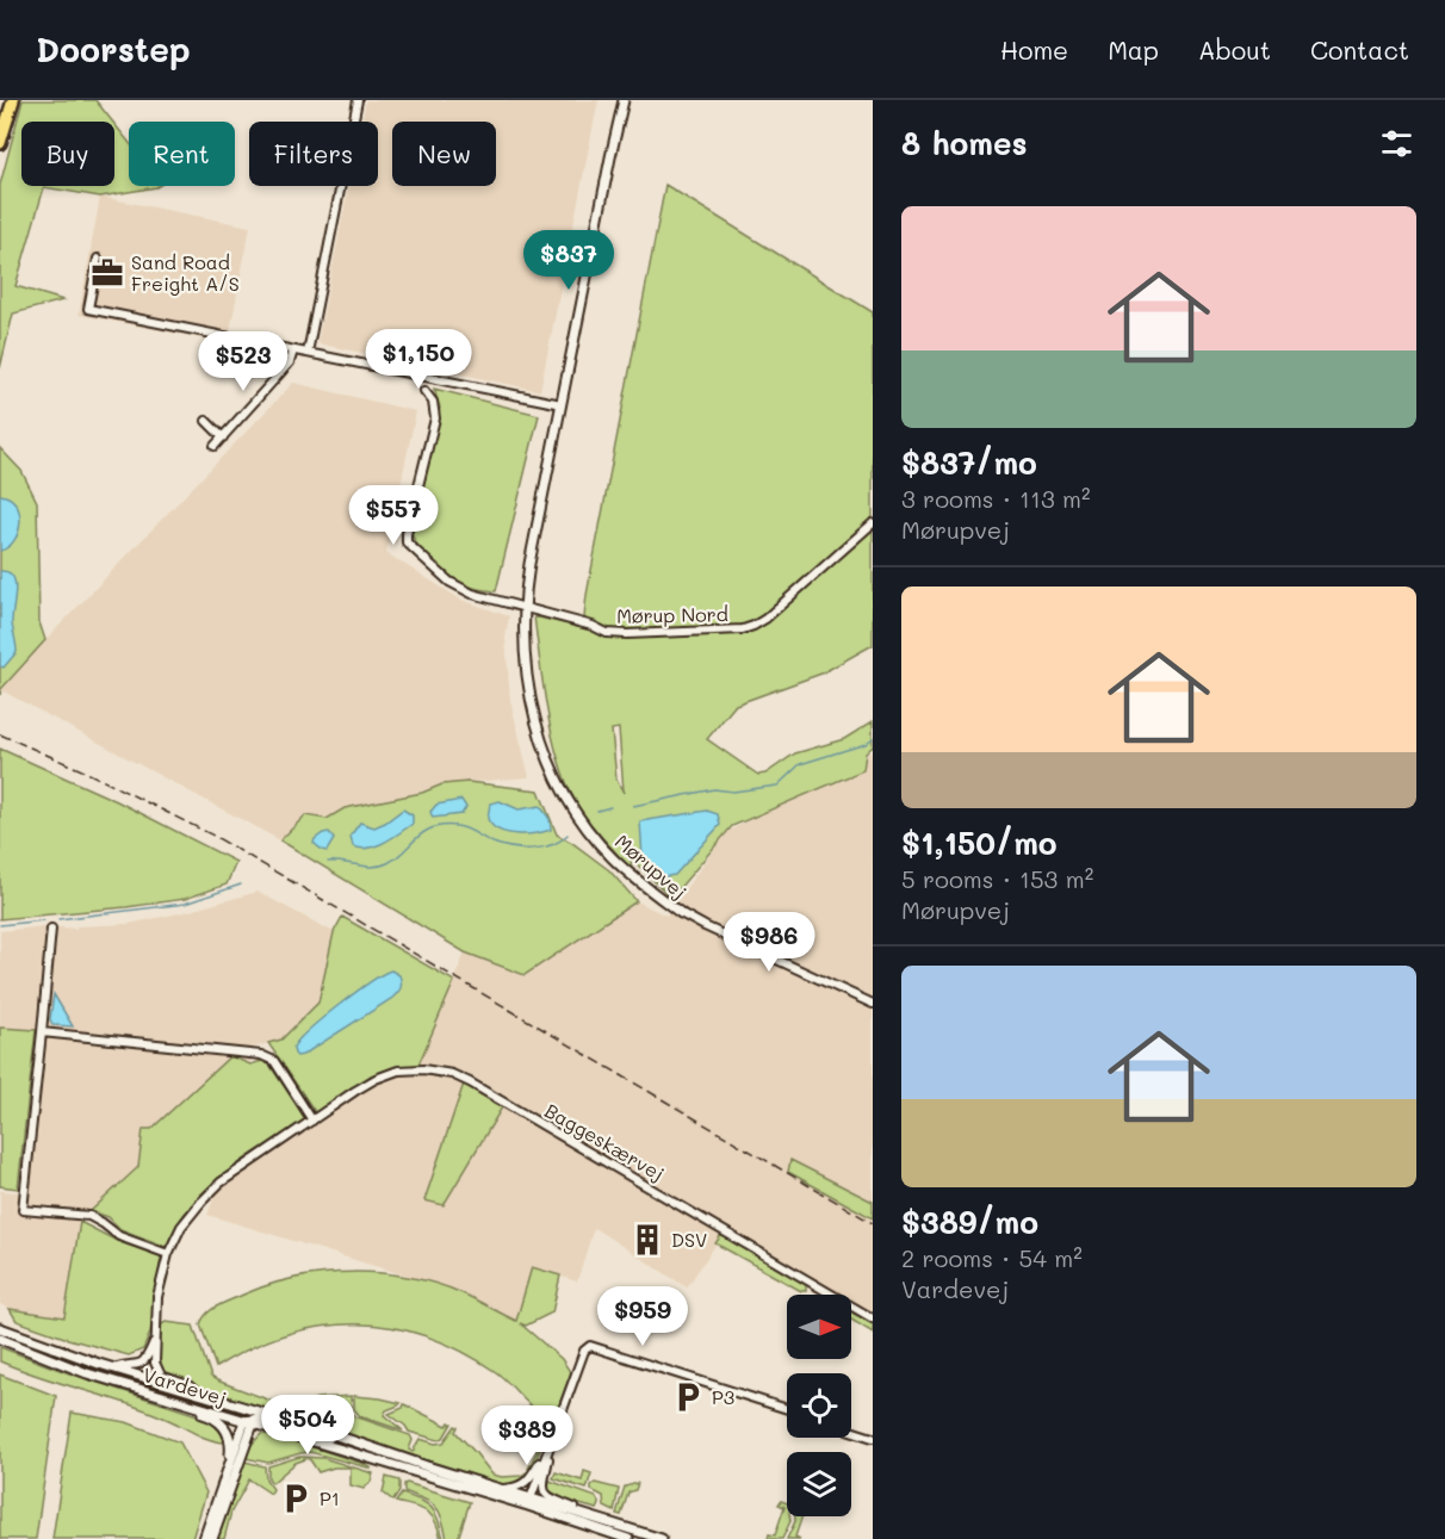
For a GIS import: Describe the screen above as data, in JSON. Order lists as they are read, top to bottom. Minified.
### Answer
{"streets":{"street":["Mørup Nord","Mørupvej","Baggeskærvej","Vardevej"]},"crossings":[["Mørup Nord","Mørupvej"],["Baggeskærvej","Vardevej"]],"places":{"office":["Sand Road Freight A/S"],"building":["DSV"],"parking":["P3","P1"]},"north":"right","page":{"header":"Doorstep","nav":["Home","Map","About","Contact"],"heading":"8 homes","chip":["Buy","Rent","Filters","New"],"list":[{"name":"$837/mo","note":"3 rooms · 113 m² · Mørupvej"},{"name":"$1,150/mo","note":"5 rooms · 153 m² · Mørupvej"},{"name":"$389/mo","note":"2 rooms · 54 m² · Vardevej"}],"price":["$837","$1,150","$523","$557","$986","$959","$504","$389"]}}
